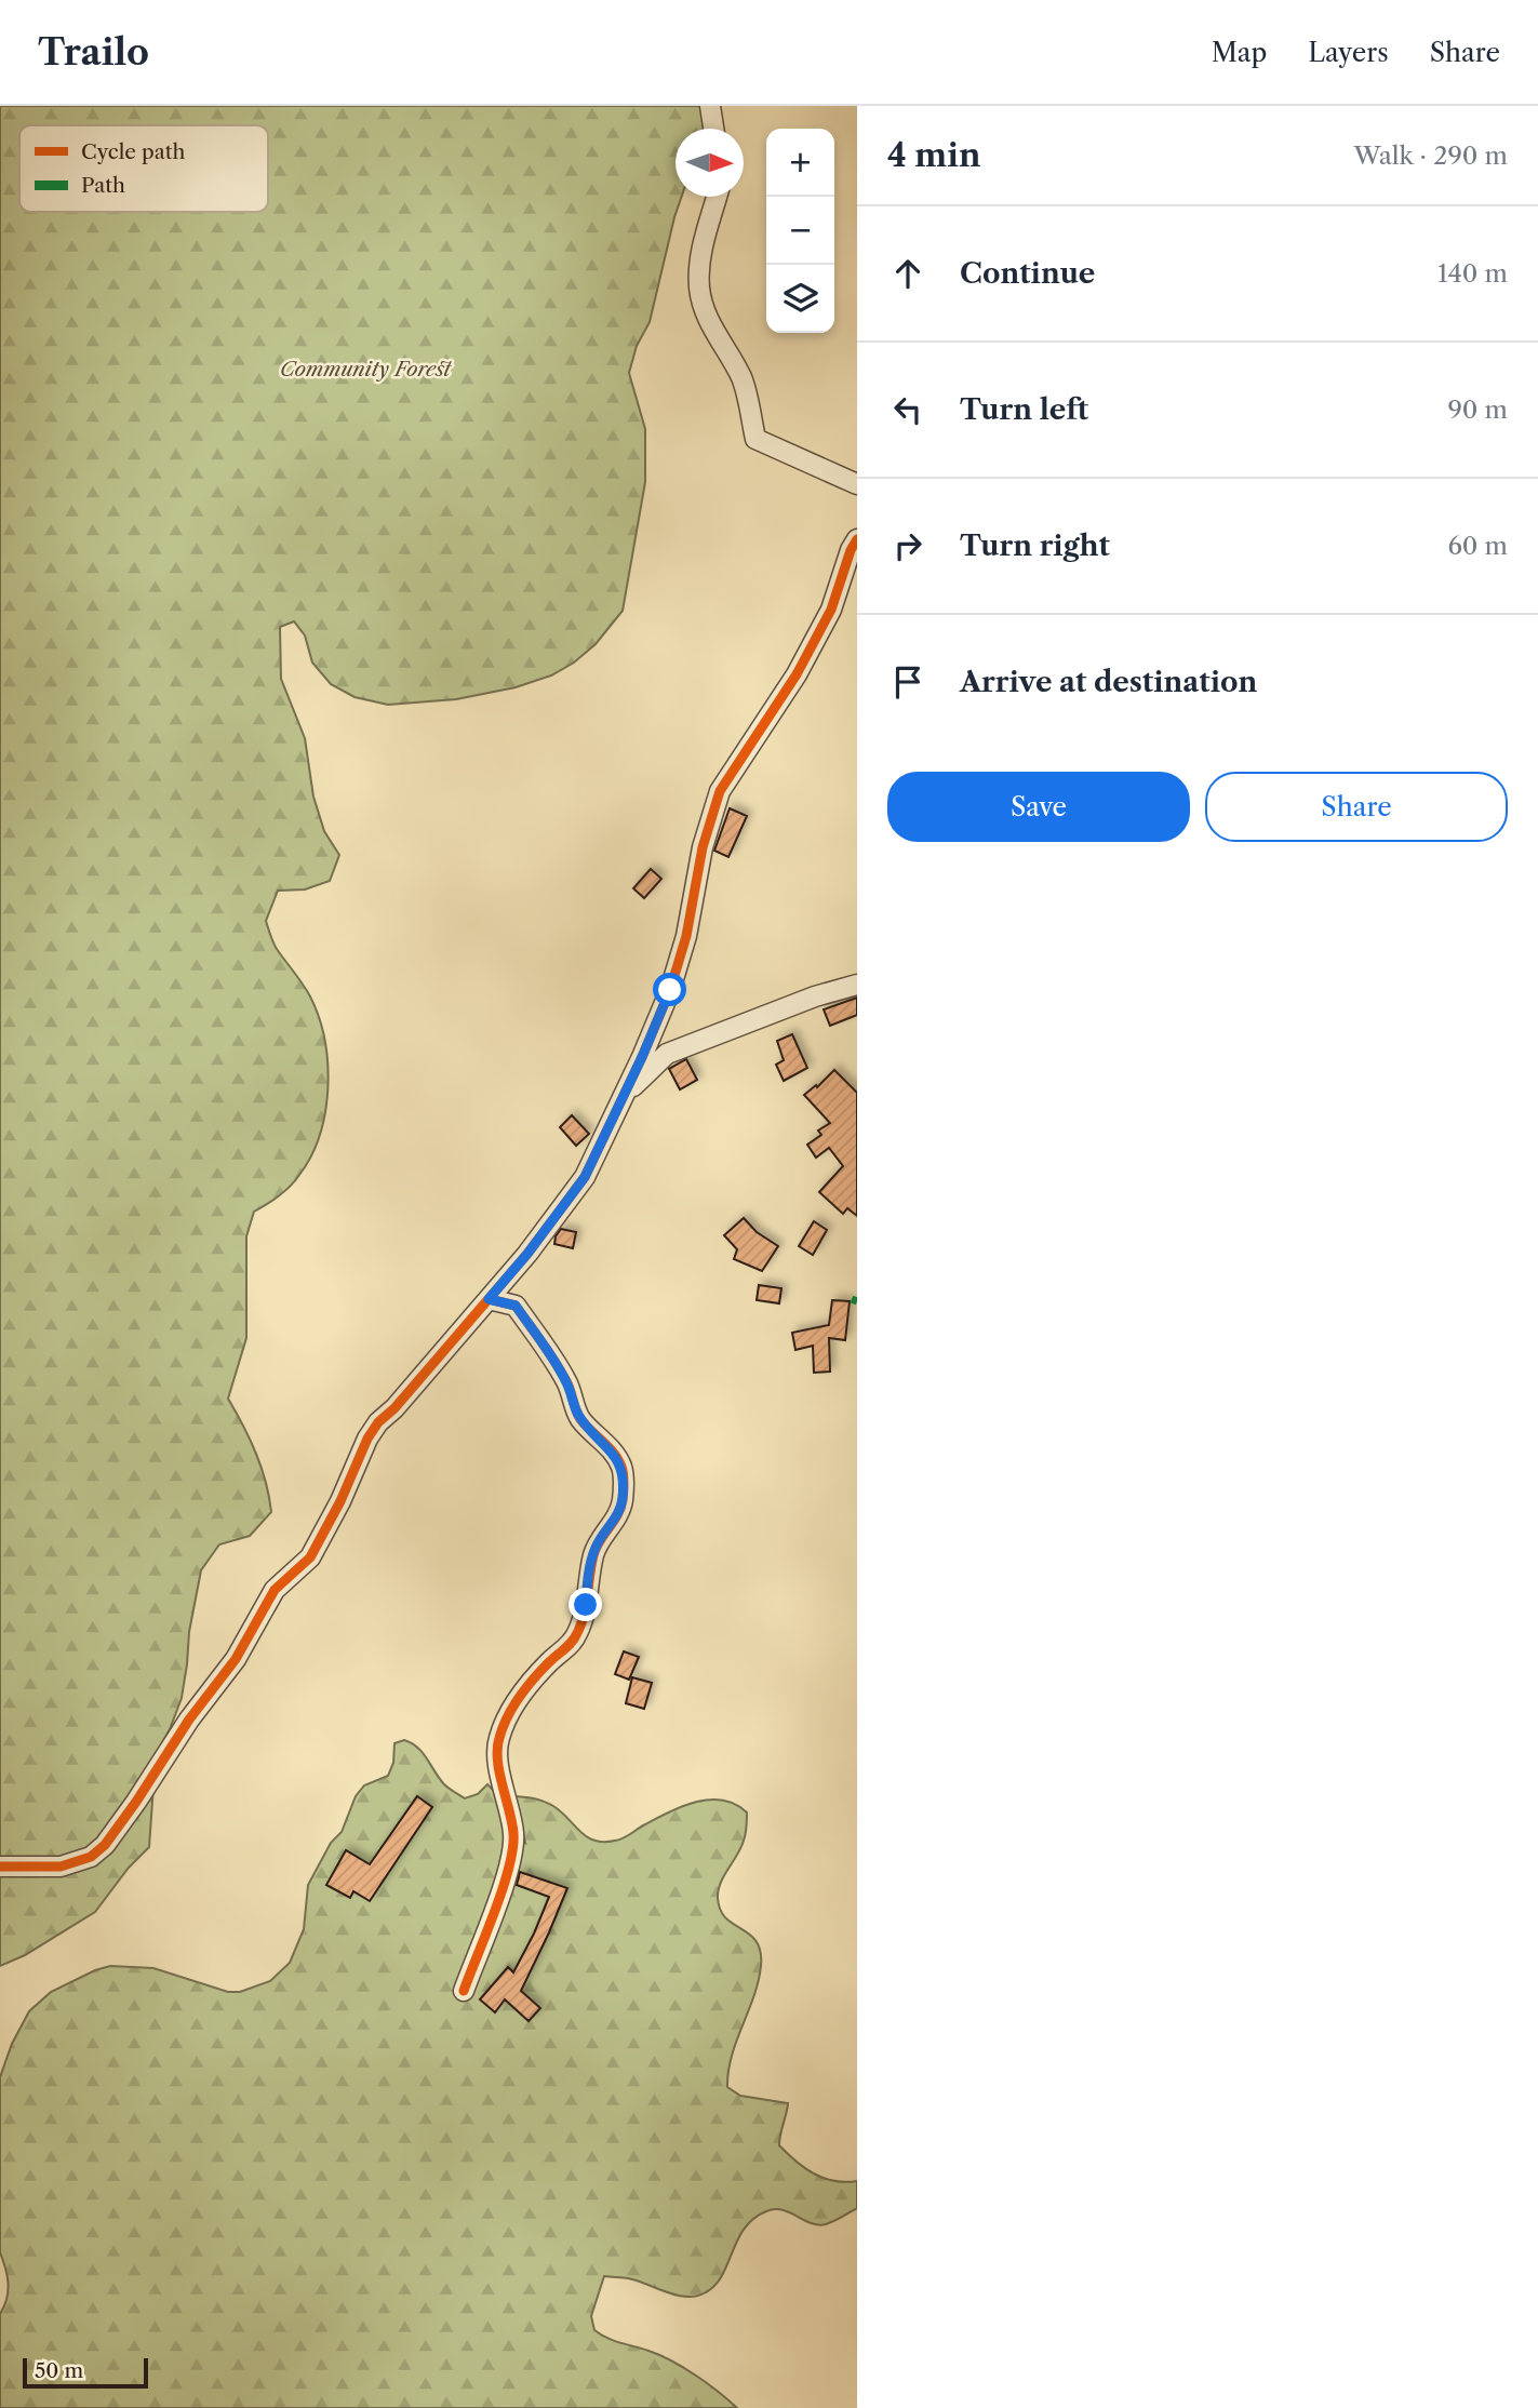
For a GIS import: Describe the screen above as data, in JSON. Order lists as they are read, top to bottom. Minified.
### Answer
{"parks":["Community Forest"],"legend":["Cycle path","Path"],"scale_bar":"50 m","north":"right","page":{"header":"Trailo","nav":["Map","Layers","Share"],"heading":["4 min","Walk · 290 m"],"map_buttons":["+","−"],"list":[["Continue","140 m"],["Turn left","90 m"],["Turn right","60 m"],"Arrive at destination"],"buttons":["Save","Share"],"scale":"50 m"}}
